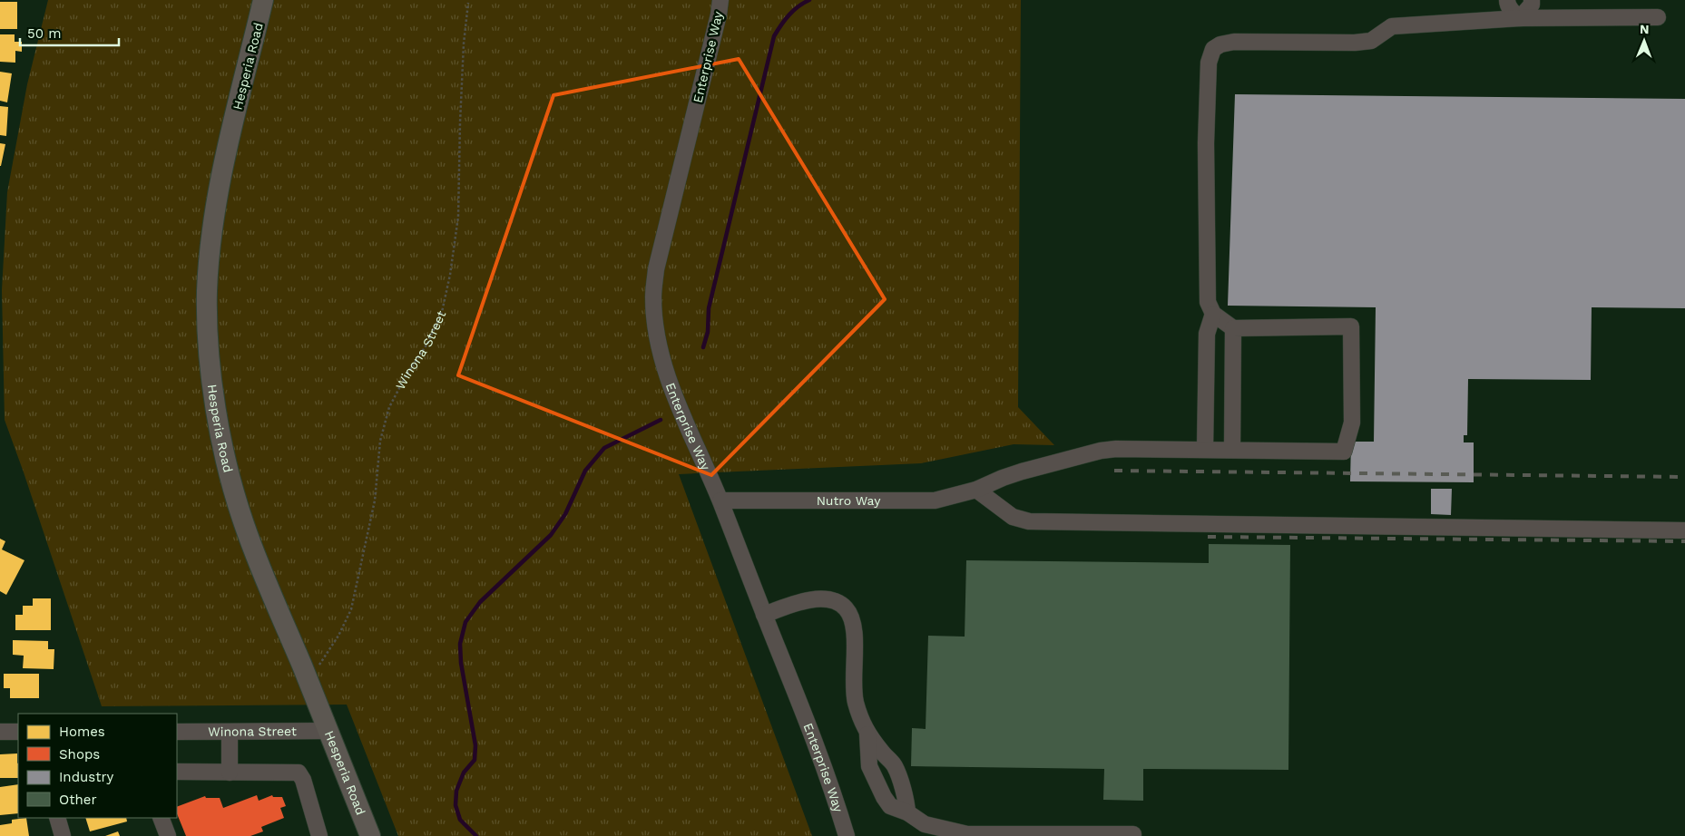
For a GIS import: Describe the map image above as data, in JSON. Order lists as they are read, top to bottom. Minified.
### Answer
{"streets":{"main road":["Hesperia Road"],"street":["Enterprise Way","Winona Street","Nutro Way"]},"crossings":[["Enterprise Way","Nutro Way"],["Hesperia Road","Winona Street"]],"legend":["Homes","Shops","Industry","Other"],"scale_bar":"50 m","north":"top"}
